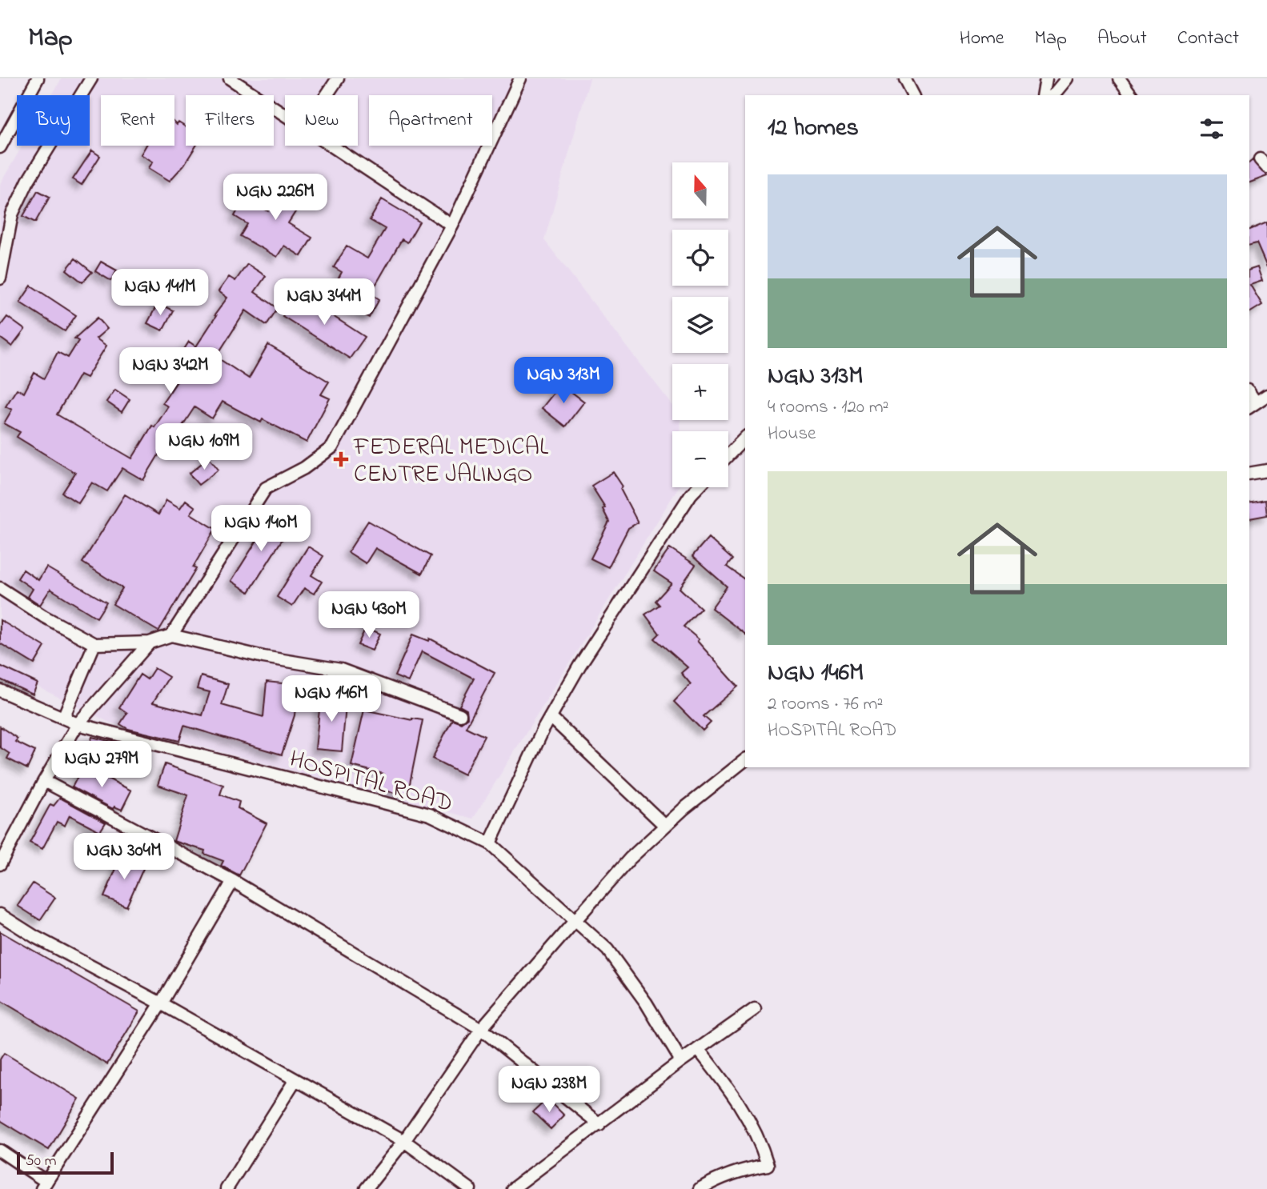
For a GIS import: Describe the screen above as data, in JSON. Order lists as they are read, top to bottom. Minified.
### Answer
{"streets":{"street":["HOSPITAL ROAD"]},"places":{"health":["FEDERAL MEDICAL CENTRE JALINGO"]},"scale_bar":"50 m","north":"top","page":{"header":"Map","nav":["Home","Map","About","Contact"],"chip":["Buy","Rent","Filters","New","Apartment"],"heading":"12 homes","map_buttons":["+","−"],"list":[{"name":"NGN 313M","note":"4 rooms · 120 m² · House"},{"name":"NGN 146M","note":"2 rooms · 76 m² · HOSPITAL ROAD"}],"price":["NGN 226M","NGN 141M","NGN 344M","NGN 342M","NGN 313M","NGN 109M","NGN 140M","NGN 430M","NGN 146M","NGN 279M","NGN 304M","NGN 238M"],"scale":"50 m"}}
